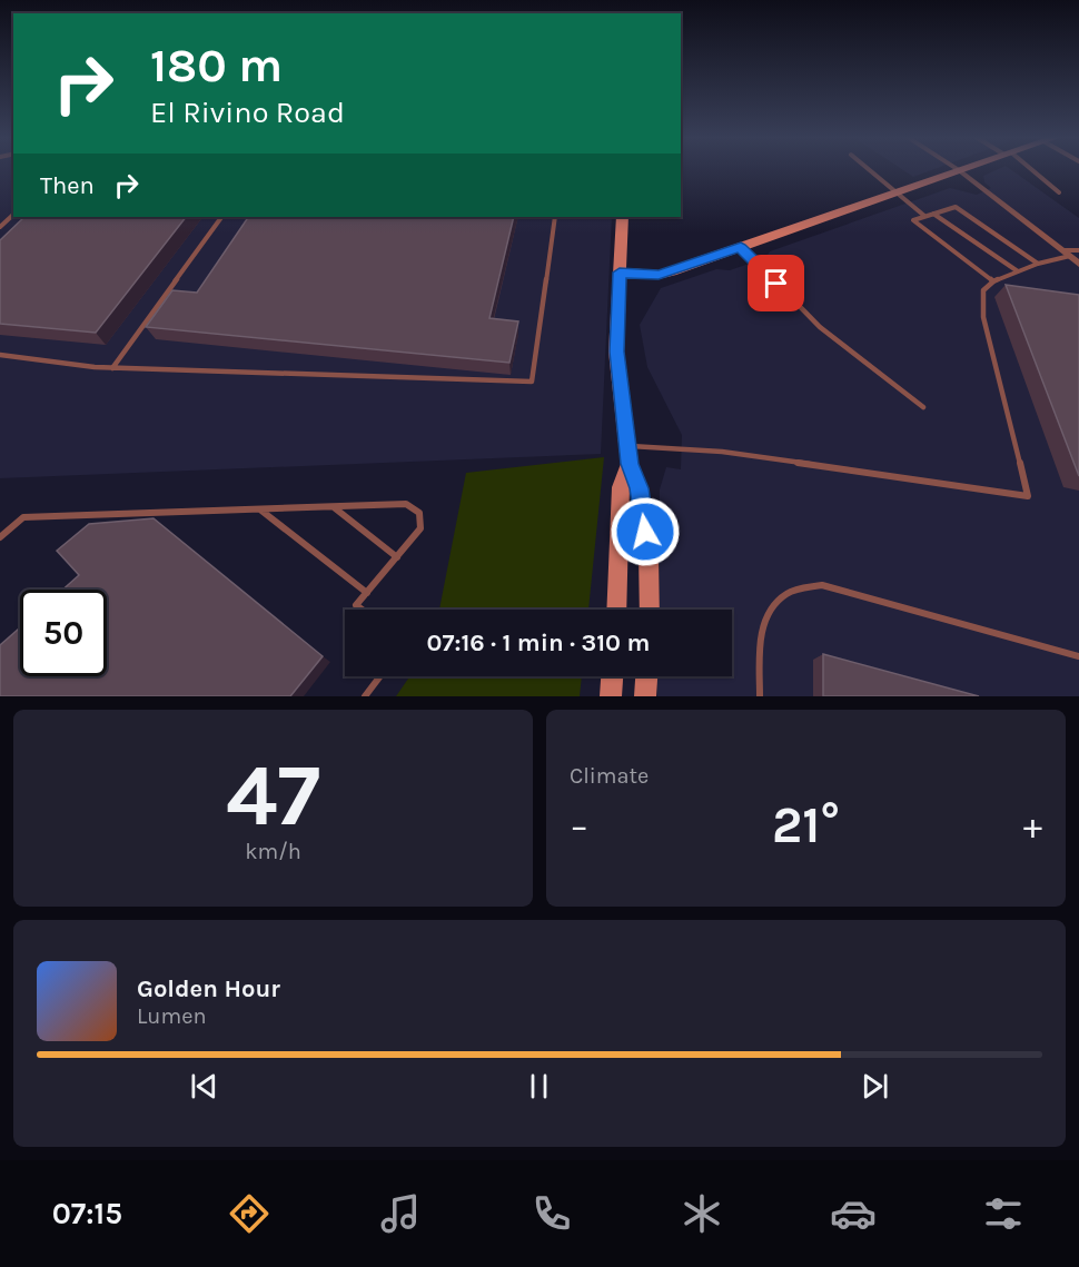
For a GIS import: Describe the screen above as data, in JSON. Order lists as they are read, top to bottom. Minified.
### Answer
{"page":{"turn":["180 m","El Rivino Road"],"then":"Then","limit":"50","trip":"07:16 · 1 min · 310 m","tile":[["47","km/h"],"Climate"],"heat":["−","21°","+"],"song":["Golden Hour","Lumen"],"tabs":"07:15"}}
